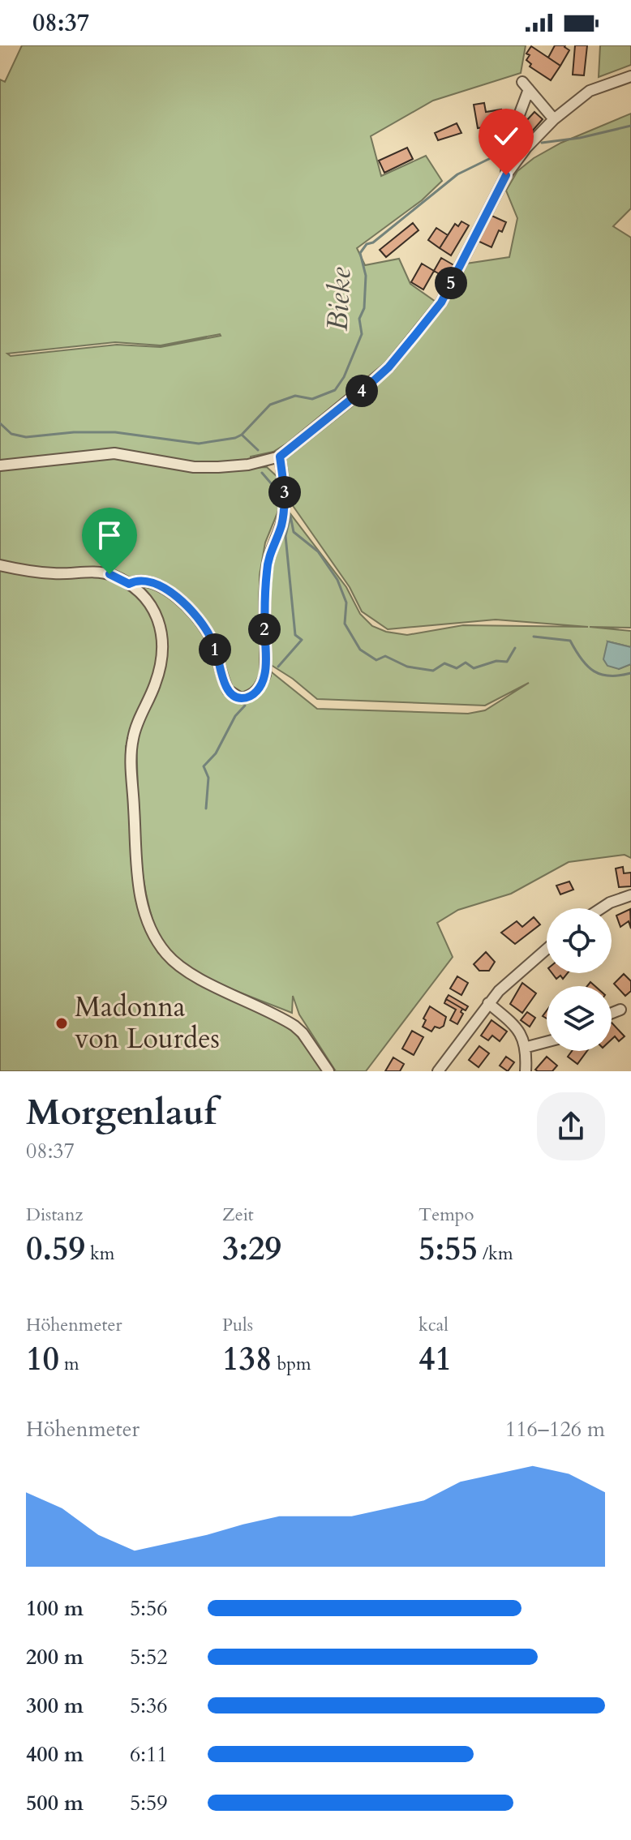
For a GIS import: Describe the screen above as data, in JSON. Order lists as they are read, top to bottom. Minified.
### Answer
{"water":["Bieke"],"places":["Madonna von Lourdes"],"page":{"status":"08:37","pins":["5","4","3","2","1"],"heading":["Morgenlauf","08:37"],"stats":[["Distanz","0.59 km"],["Zeit","3:29"],["Tempo","5:55 /km"],["Höhenmeter","10 m"],["Puls","138 bpm"],["kcal","41"]],"chart":["Höhenmeter","116–126 m"],"list":[{"name":"100 m","note":"5:56"},{"name":"200 m","note":"5:52"},{"name":"300 m","note":"5:36"},{"name":"400 m","note":"6:11"},{"name":"500 m","note":"5:59"}]}}
